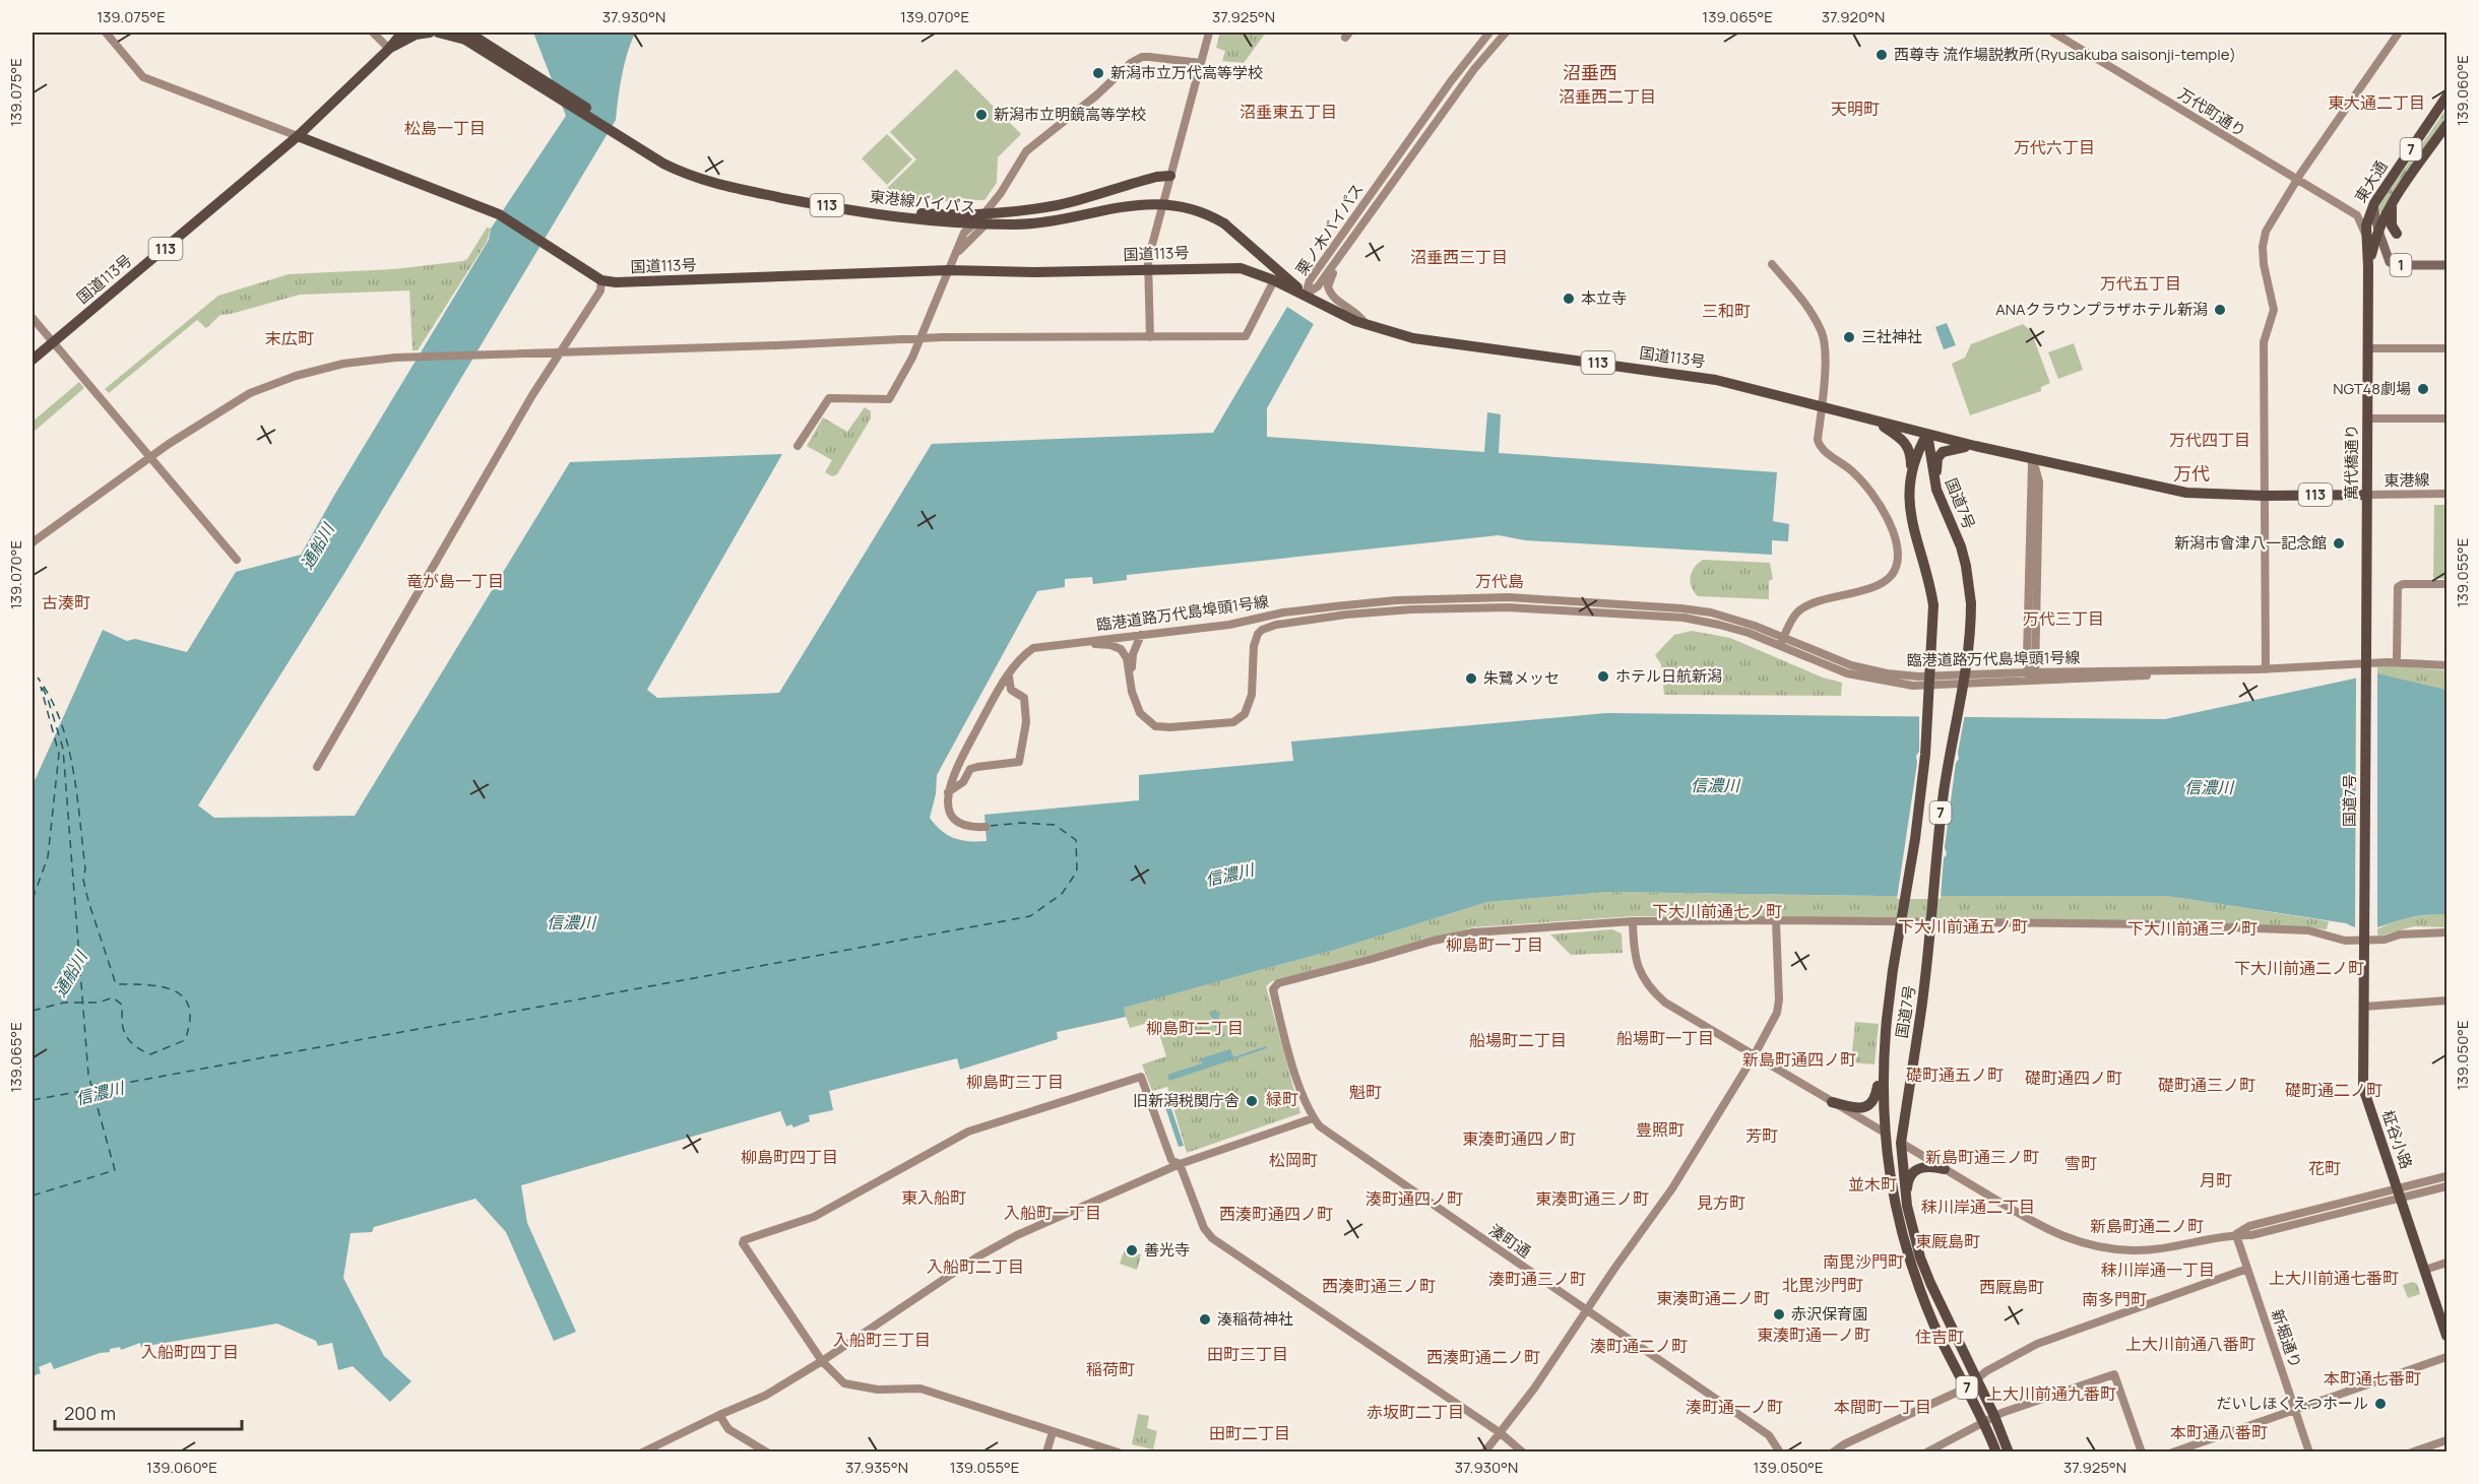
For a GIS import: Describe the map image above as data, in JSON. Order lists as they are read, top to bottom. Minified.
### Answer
{"streets":{"highway":["7","東大通","東港線バイパス","113","国道113号","萬代橋通り","国道7号","柾谷小路"],"main road":["1"],"street":["万代町通り","栗ノ木バイパス","東港線","臨港道路万代島埠頭1号線","湊町通","新堀通り"]},"crossings":[["東大通","萬代橋通り"],["東港線バイパス","栗ノ木バイパス"],["東港線バイパス","国道113号"],["113","国道113号"],["栗ノ木バイパス","国道113号"],["国道113号","萬代橋通り"],["国道113号","東港線"],["国道113号","国道7号"],["1","萬代橋通り"],["萬代橋通り","東港線"],["萬代橋通り","国道7号"],["国道7号","柾谷小路"]],"districts":["沼垂西","沼垂西二丁目","東大通二丁目","天明町","沼垂東五丁目","松島一丁目","万代六丁目","沼垂西三丁目","万代五丁目","三和町","末広町","万代四丁目","万代","竜が島一丁目","万代島","古湊町","万代三丁目","下大川前通七ノ町","下大川前通五ノ町","下大川前通三ノ町","柳島町一丁目","下大川前通二ノ町","柳島町二丁目","船場町一丁目","船場町二丁目","新島町通四ノ町","礎町通五ノ町","礎町通四ノ町","柳島町三丁目","礎町通三ノ町","礎町通二ノ町","魁町","緑町","豊照町","芳町","東湊町通四ノ町","柳島町四丁目","新島町通三ノ町","松岡町","雪町","花町","月町","並木町","東入船町","湊町通四ノ町","東湊町通三ノ町","見方町","秣川岸通二丁目","入船町一丁目","西湊町通四ノ町","新島町通二ノ町","東厩島町","南毘沙門町","入船町二丁目","秣川岸通一丁目","上大川前通七番町","湊町通三ノ町","北毘沙門町","西湊町通三ノ町","西厩島町","東湊町通二ノ町","南多門町","東湊町通一ノ町","住吉町","入船町三丁目","上大川前通八番町","湊町通二ノ町","入船町四丁目","田町三丁目","西湊町通二ノ町","稲荷町","本町通七番町","上大川前通九番町","湊町通一ノ町","本間町一丁目","赤坂町二丁目","本町通八番町","田町二丁目"],"water":["通船川","信濃川"],"places":["西尊寺 流作場説教所(Ryusakuba saisonji-temple)","新潟市立万代高等学校","新潟市立明鏡高等学校","本立寺","ANAクラウンプラザホテル新潟","三社神社","NGT48劇場","新潟市會津八一記念館","ホテル日航新潟","朱鷺メッセ","旧新潟税関庁舎","善光寺","赤沢保育園","湊稲荷神社","だいしほくえつホール"],"scale_bar":"200 m","coordinates":["139.075°E","37.930°N","139.070°E","37.925°N","139.065°E","37.920°N","139.060°E","139.055°E","139.050°E","37.935°N"]}
